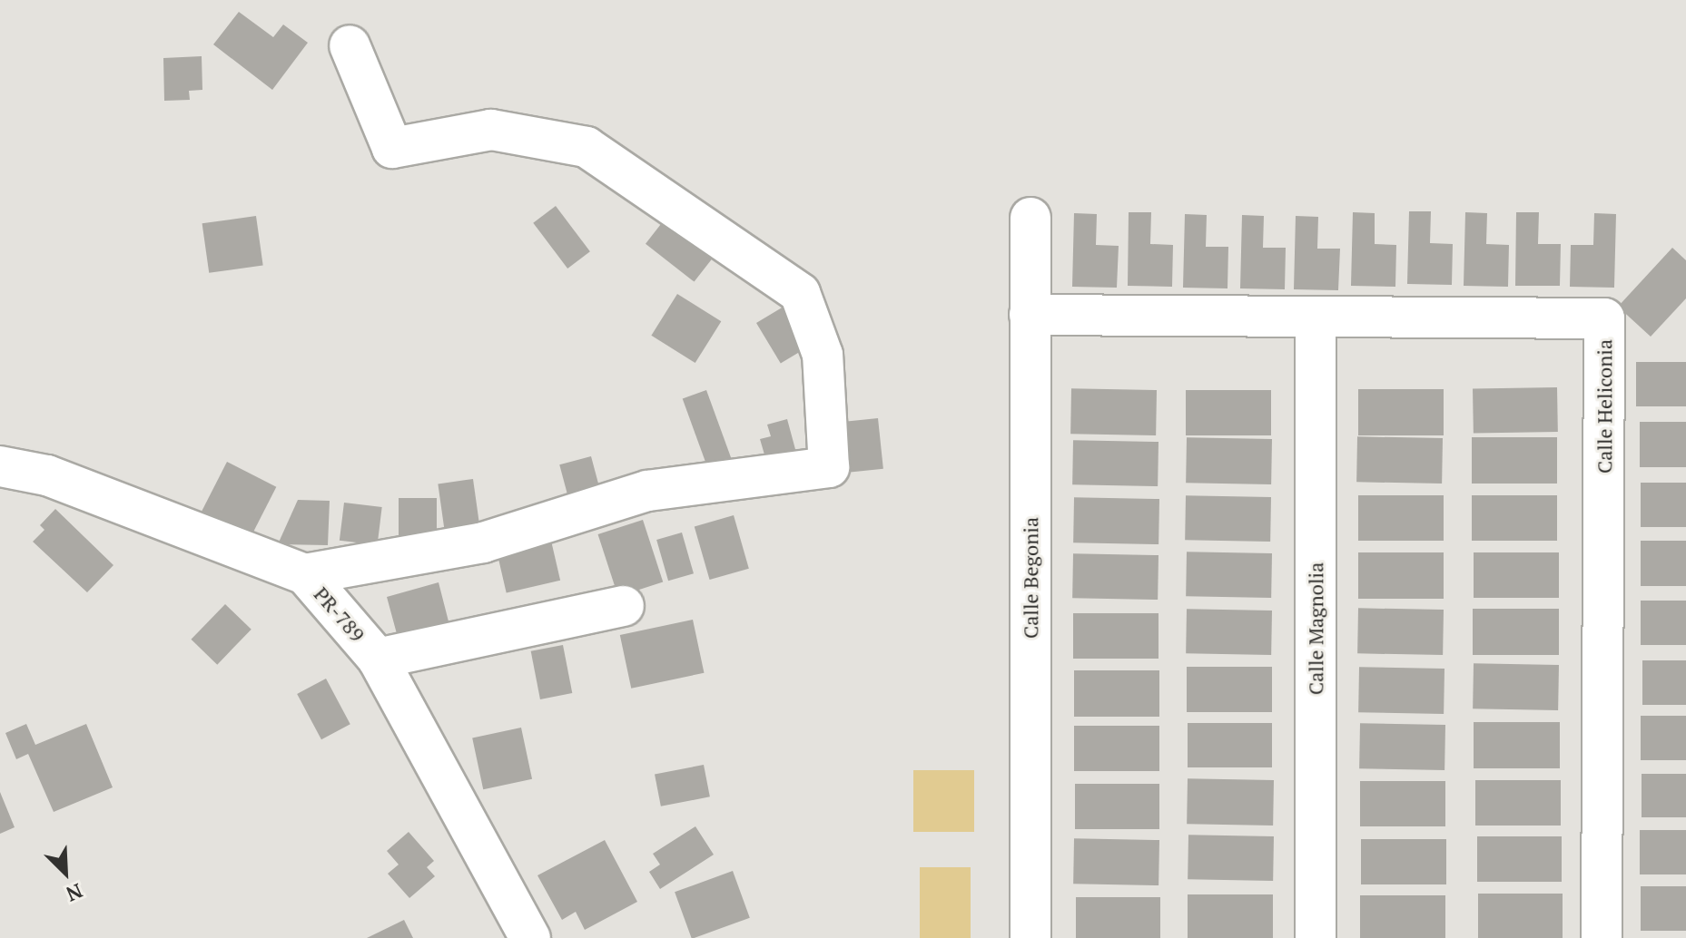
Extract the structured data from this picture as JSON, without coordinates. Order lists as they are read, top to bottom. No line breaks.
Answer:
{"streets":{"street":["Calle Heliconia","Calle Begonia","PR-789","Calle Magnolia"]},"crossings":[["Calle Heliconia","Calle Begonia"],["Calle Heliconia","Calle Magnolia"]],"north":"bottom right"}
